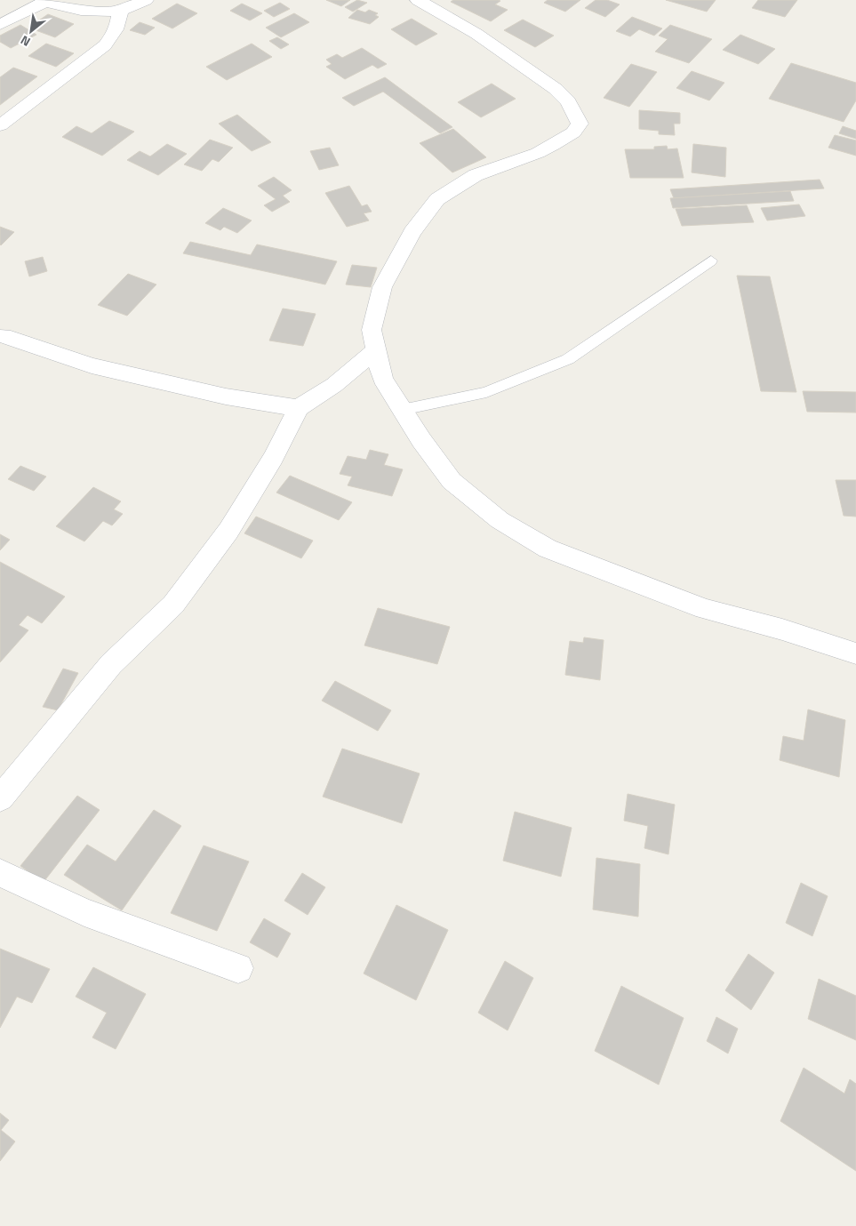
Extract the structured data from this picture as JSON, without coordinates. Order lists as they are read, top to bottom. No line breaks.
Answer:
{"north":"bottom left"}
